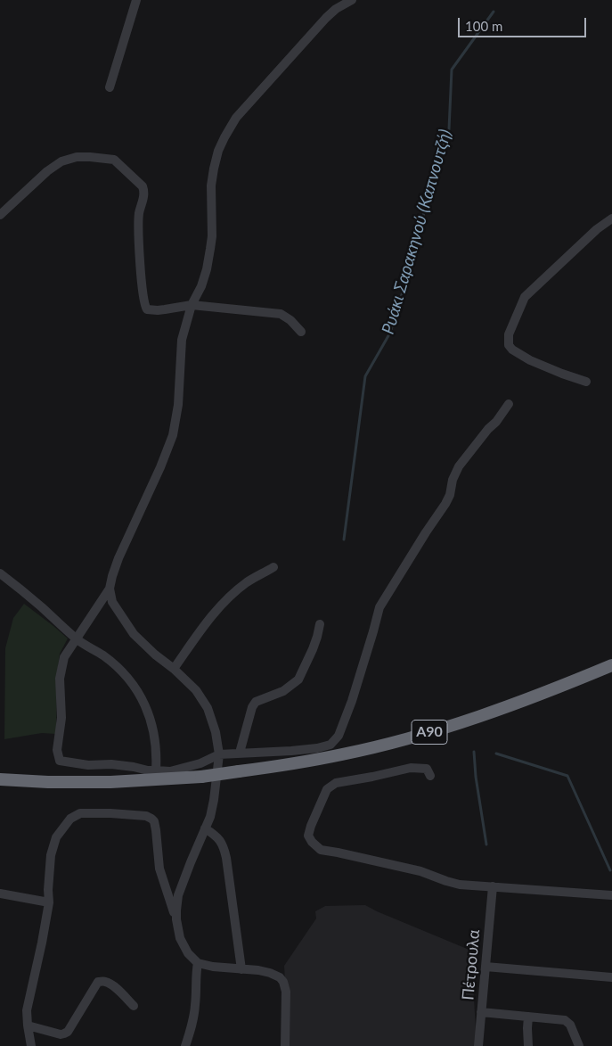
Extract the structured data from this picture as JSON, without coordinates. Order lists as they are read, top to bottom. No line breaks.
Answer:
{"streets":{"highway":["Α90"],"street":["Πέτρουλα"]},"water":["Ρυάκι Σαρακηνού (Καπνουτζή)"],"scale_bar":"100 m"}
